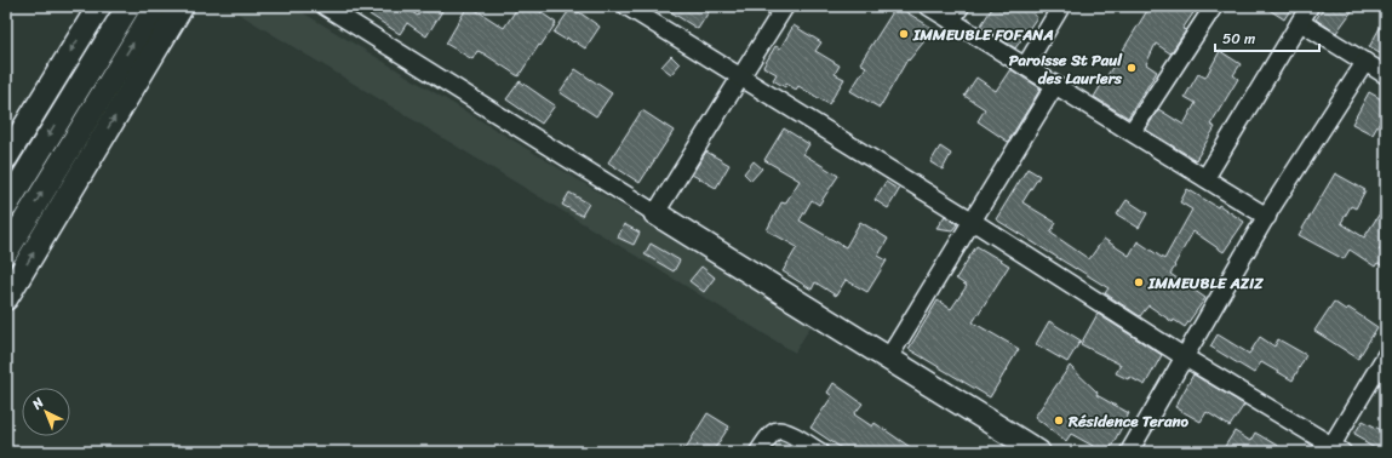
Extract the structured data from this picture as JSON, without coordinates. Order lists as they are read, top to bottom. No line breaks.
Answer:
{"places":["IMMEUBLE FOFANA","Paroisse St Paul des Lauriers","IMMEUBLE AZIZ","Résidence Terano"],"scale_bar":"50 m","north":"top left"}
